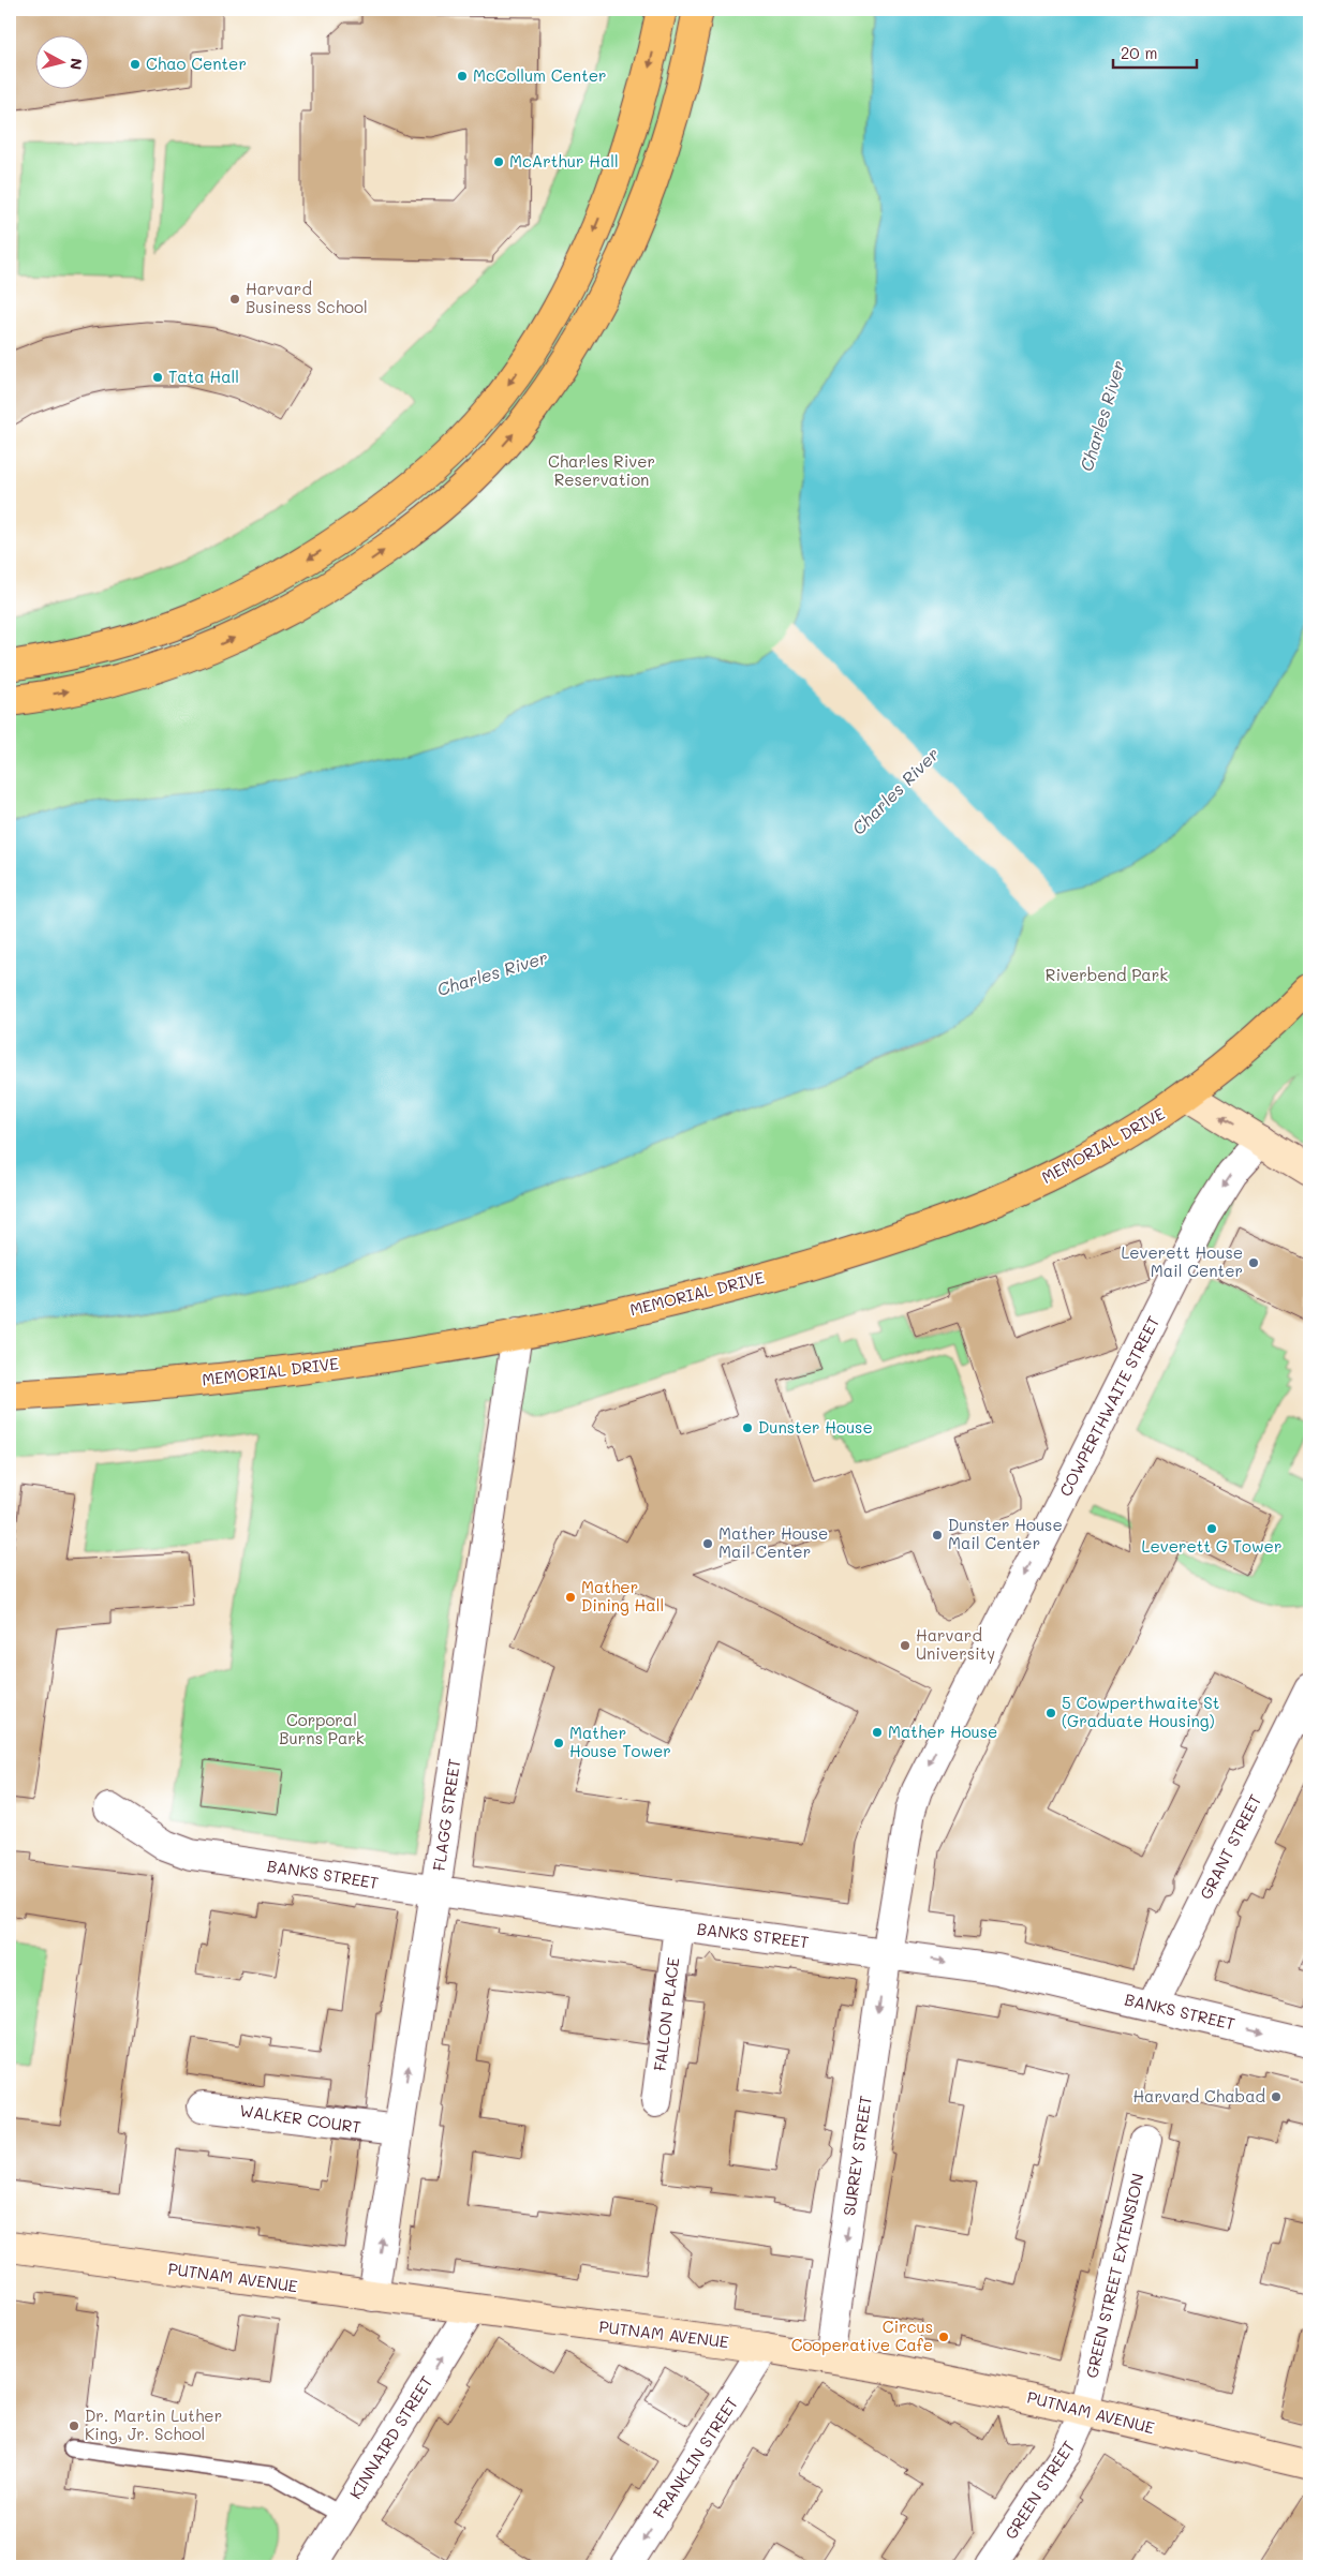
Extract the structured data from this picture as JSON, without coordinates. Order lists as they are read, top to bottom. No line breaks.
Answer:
{"streets":{"highway":["MEMORIAL DRIVE"],"main road":["PUTNAM AVENUE"],"street":["COWPERTHWAITE STREET","FLAGG STREET","GRANT STREET","BANKS STREET","FALLON PLACE","WALKER COURT","SURREY STREET","GREEN STREET EXTENSION","KINNAIRD STREET","FRANKLIN STREET","GREEN STREET"]},"crossings":[["MEMORIAL DRIVE","FLAGG STREET"],["COWPERTHWAITE STREET","BANKS STREET"],["COWPERTHWAITE STREET","SURREY STREET"],["FLAGG STREET","BANKS STREET"],["FLAGG STREET","WALKER COURT"],["FLAGG STREET","PUTNAM AVENUE"],["GRANT STREET","BANKS STREET"],["BANKS STREET","FALLON PLACE"],["BANKS STREET","SURREY STREET"],["SURREY STREET","PUTNAM AVENUE"],["GREEN STREET EXTENSION","PUTNAM AVENUE"],["GREEN STREET EXTENSION","GREEN STREET"],["PUTNAM AVENUE","KINNAIRD STREET"],["PUTNAM AVENUE","FRANKLIN STREET"],["PUTNAM AVENUE","GREEN STREET"]],"one_way":["COWPERTHWAITE STREET","FLAGG STREET","BANKS STREET","SURREY STREET","KINNAIRD STREET","FRANKLIN STREET"],"water":["Charles River"],"parks":["Charles River Reservation","Riverbend Park","Corporal Burns Park"],"places":["Chao Center","McCollum Center","McArthur Hall","Harvard Business School","Tata Hall","Leverett House Mail Center","Dunster House","Leverett G Tower","Dunster House Mail Center","Mather House Mail Center","Mather Dining Hall","Harvard University","5 Cowperthwaite St (Graduate Housing)","Mather House","Mather House Tower","Harvard Chabad","Circus Cooperative Cafe","Dr. Martin Luther King, Jr. School"],"scale_bar":"20 m","north":"right"}
